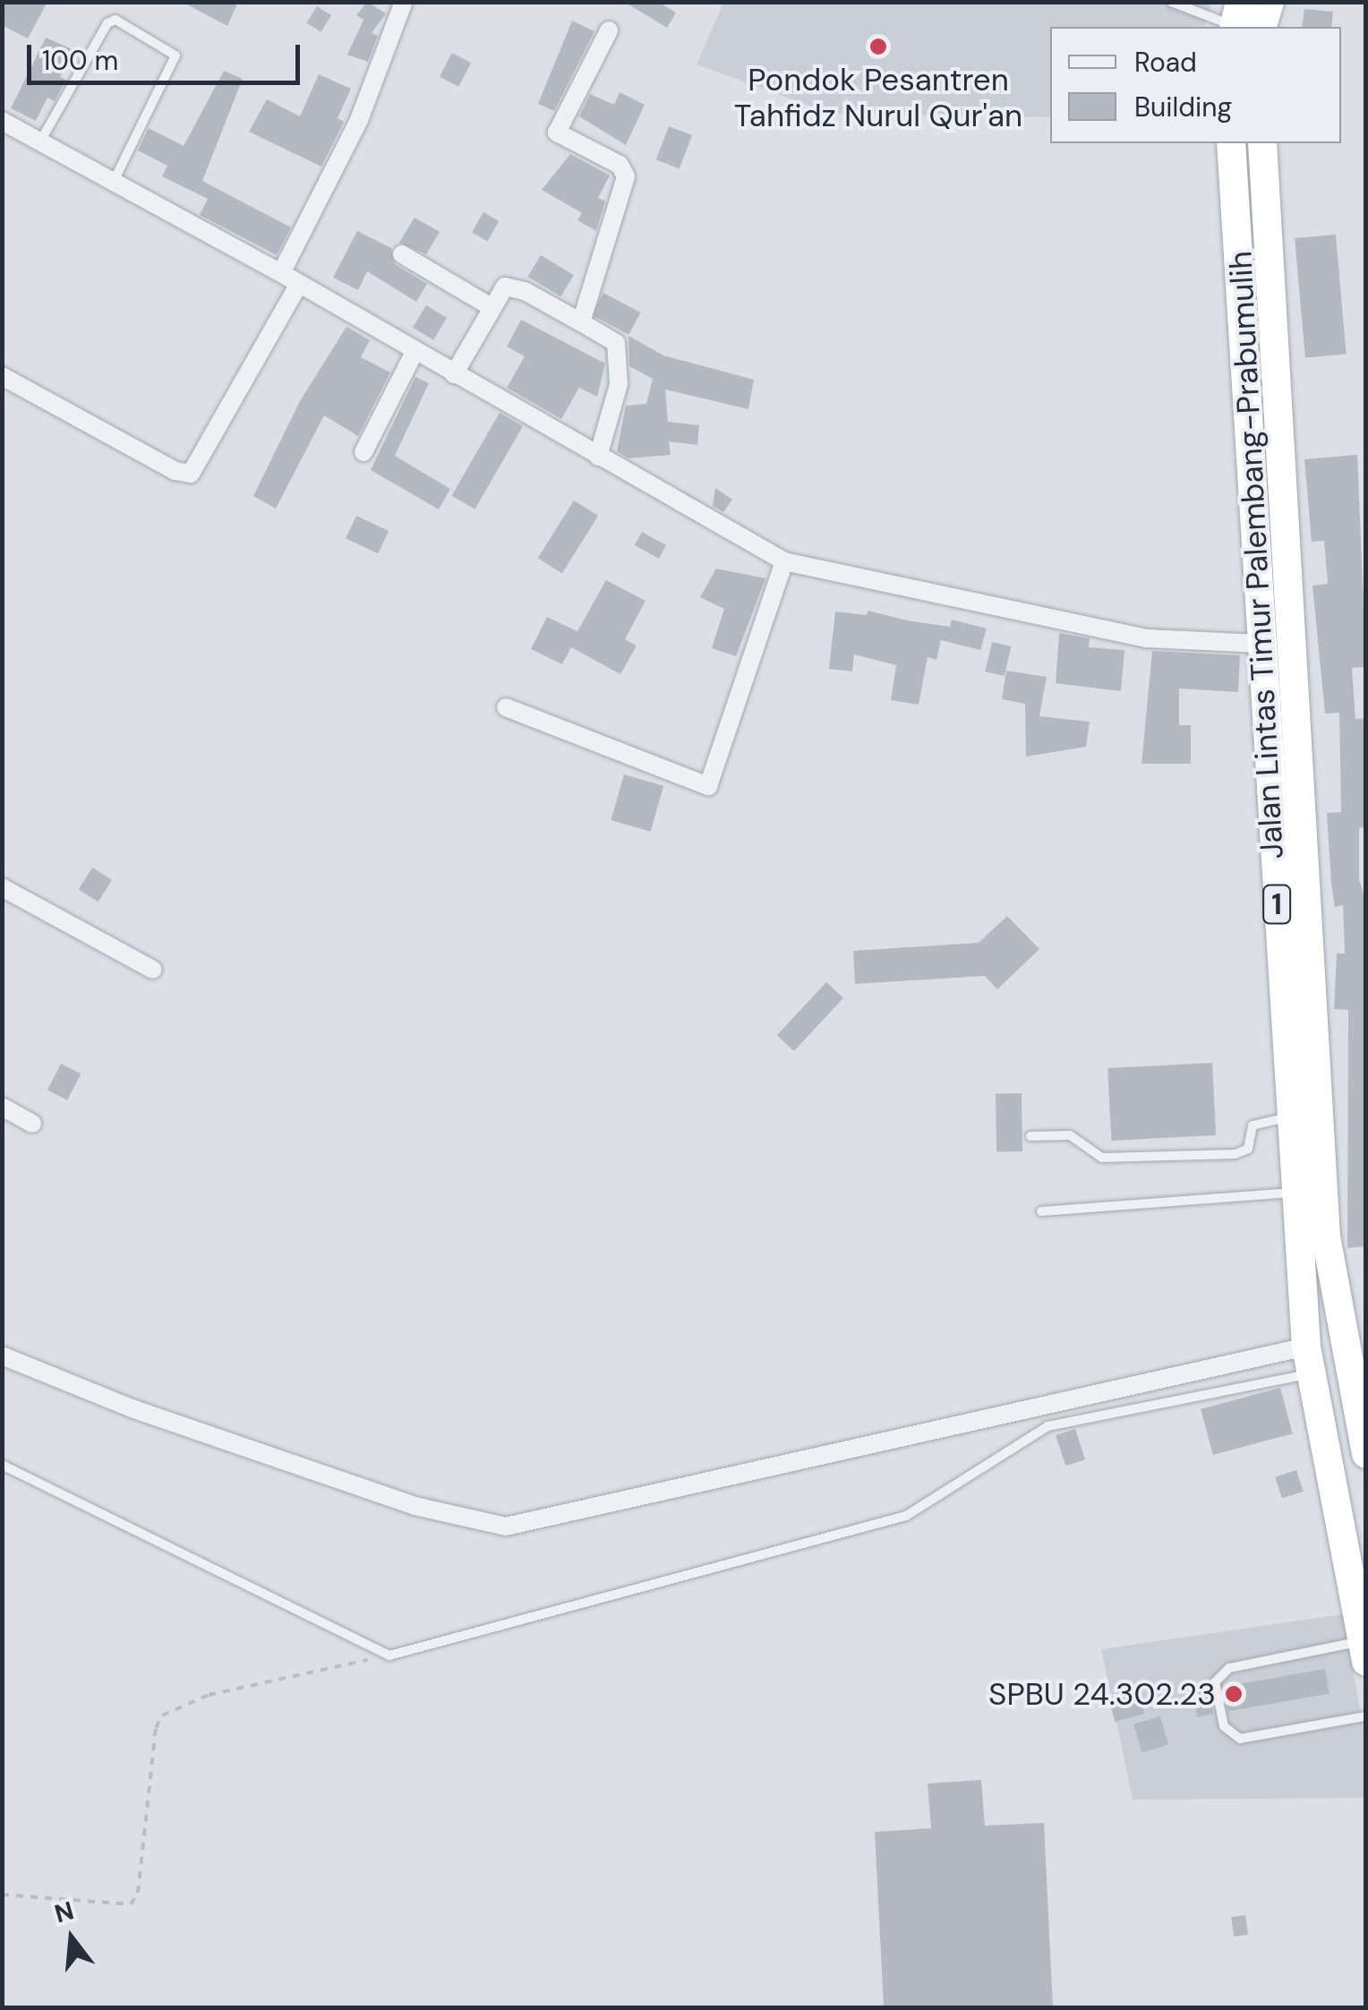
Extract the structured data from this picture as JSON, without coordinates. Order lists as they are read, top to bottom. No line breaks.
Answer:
{"streets":{"highway":["Jalan Lintas Timur Palembang-Prabumulih","1"]},"places":["Pondok Pesantren Tahfidz Nurul Qur'an","SPBU 24.302.23"],"legend":["Road","Building"],"scale_bar":"100 m","north":"top"}
